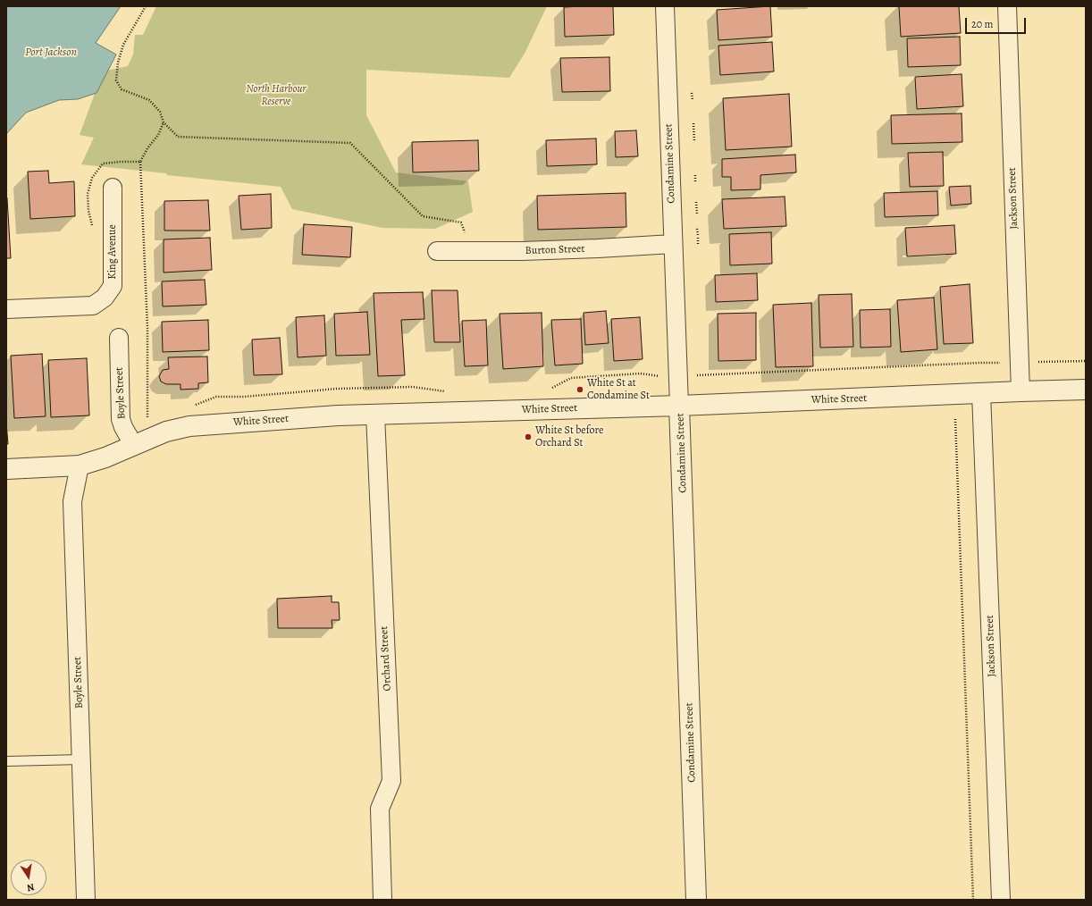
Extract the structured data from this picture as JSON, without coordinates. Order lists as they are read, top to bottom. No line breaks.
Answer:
{"streets":{"street":["Condamine Street","Jackson Street","Burton Street","King Avenue","Boyle Street","White Street","Orchard Street"]},"crossings":[["Condamine Street","Burton Street"],["Condamine Street","White Street"],["Jackson Street","White Street"],["Boyle Street","White Street"],["White Street","Orchard Street"]],"water":["Port Jackson"],"parks":["North Harbour Reserve"],"places":["White St at Condamine St","White St before Orchard St"],"scale_bar":"20 m","north":"bottom"}
